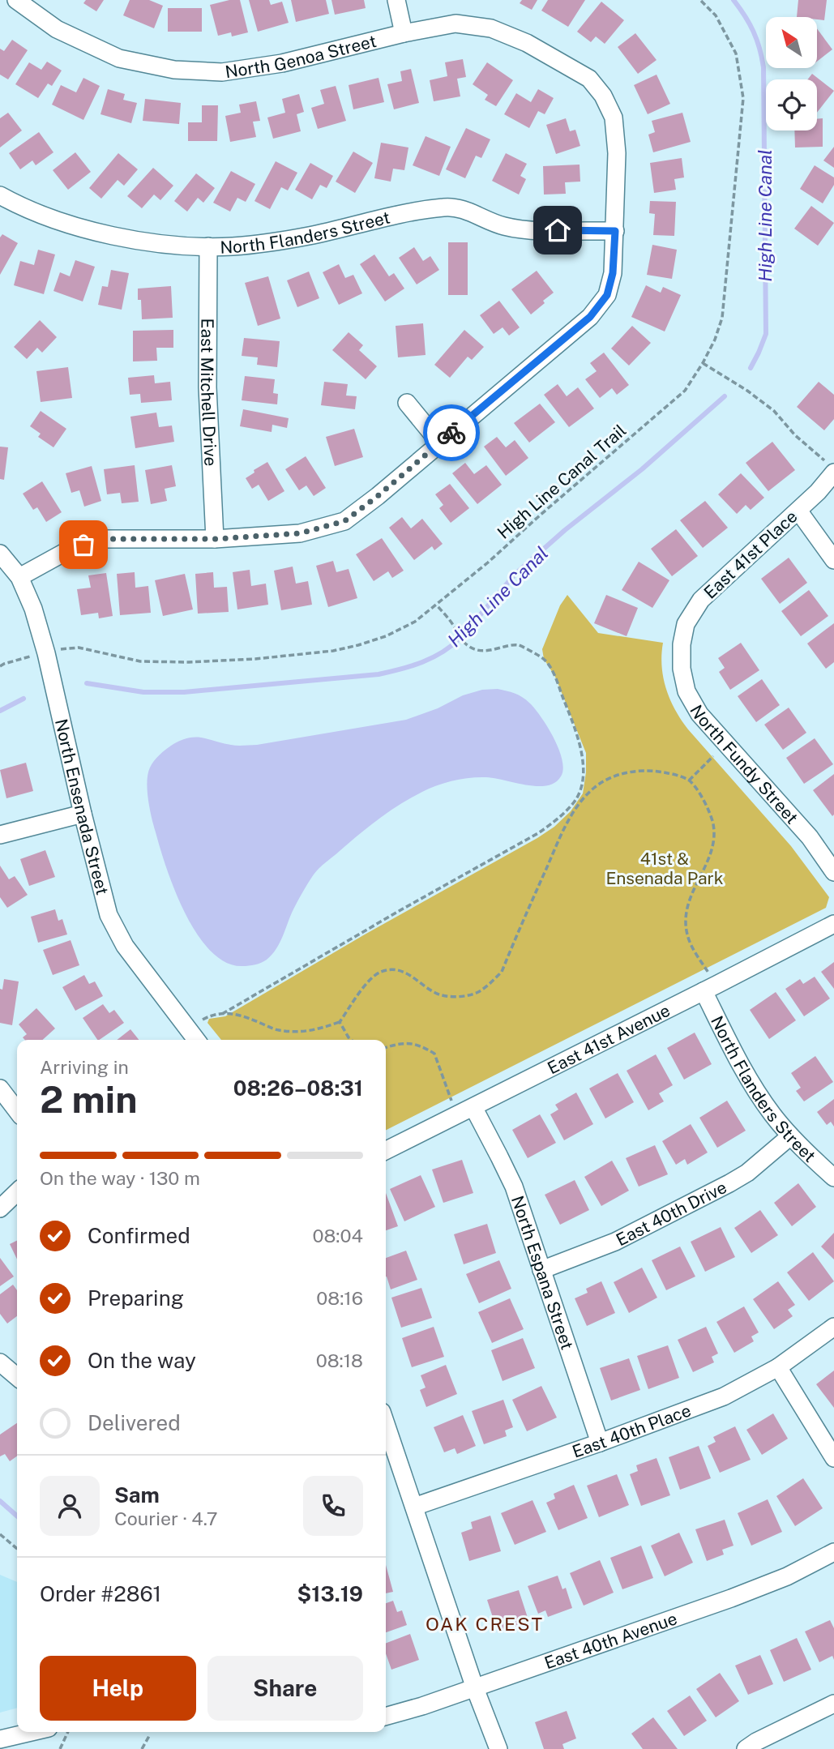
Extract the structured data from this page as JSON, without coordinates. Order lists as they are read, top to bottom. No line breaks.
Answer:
{"streets":{"street":["North Genoa Street","North Flanders Street","East Mitchell Drive","East 41st Place","North Fundy Street","North Ensenada Street","East 41st Avenue","East 40th Drive","North Espana Street","East 40th Place","East 40th Avenue"],"path":["High Line Canal Trail"]},"crossings":[["North Genoa Street","North Flanders Street"],["North Flanders Street","East Mitchell Drive"],["North Flanders Street","East 41st Avenue"],["North Flanders Street","East 40th Drive"],["High Line Canal Trail","North Ensenada Street"],["East 41st Place","North Fundy Street"],["East 41st Avenue","North Espana Street"],["East 40th Drive","North Espana Street"],["North Espana Street","East 40th Place"]],"districts":["OAK CREST"],"water":["High Line Canal"],"parks":["41st & Ensenada Park"],"north":"top left","page":{"heading":["2 min","Arriving in","08:26–08:31"],"panel":["Sam","Courier · 4.7","Order #2861","$13.19"],"bar":"On the way · 130 m","list":[["Confirmed","08:04"],["Preparing","08:16"],["On the way","08:18"],"Delivered"],"buttons":["Help","Share"]}}
